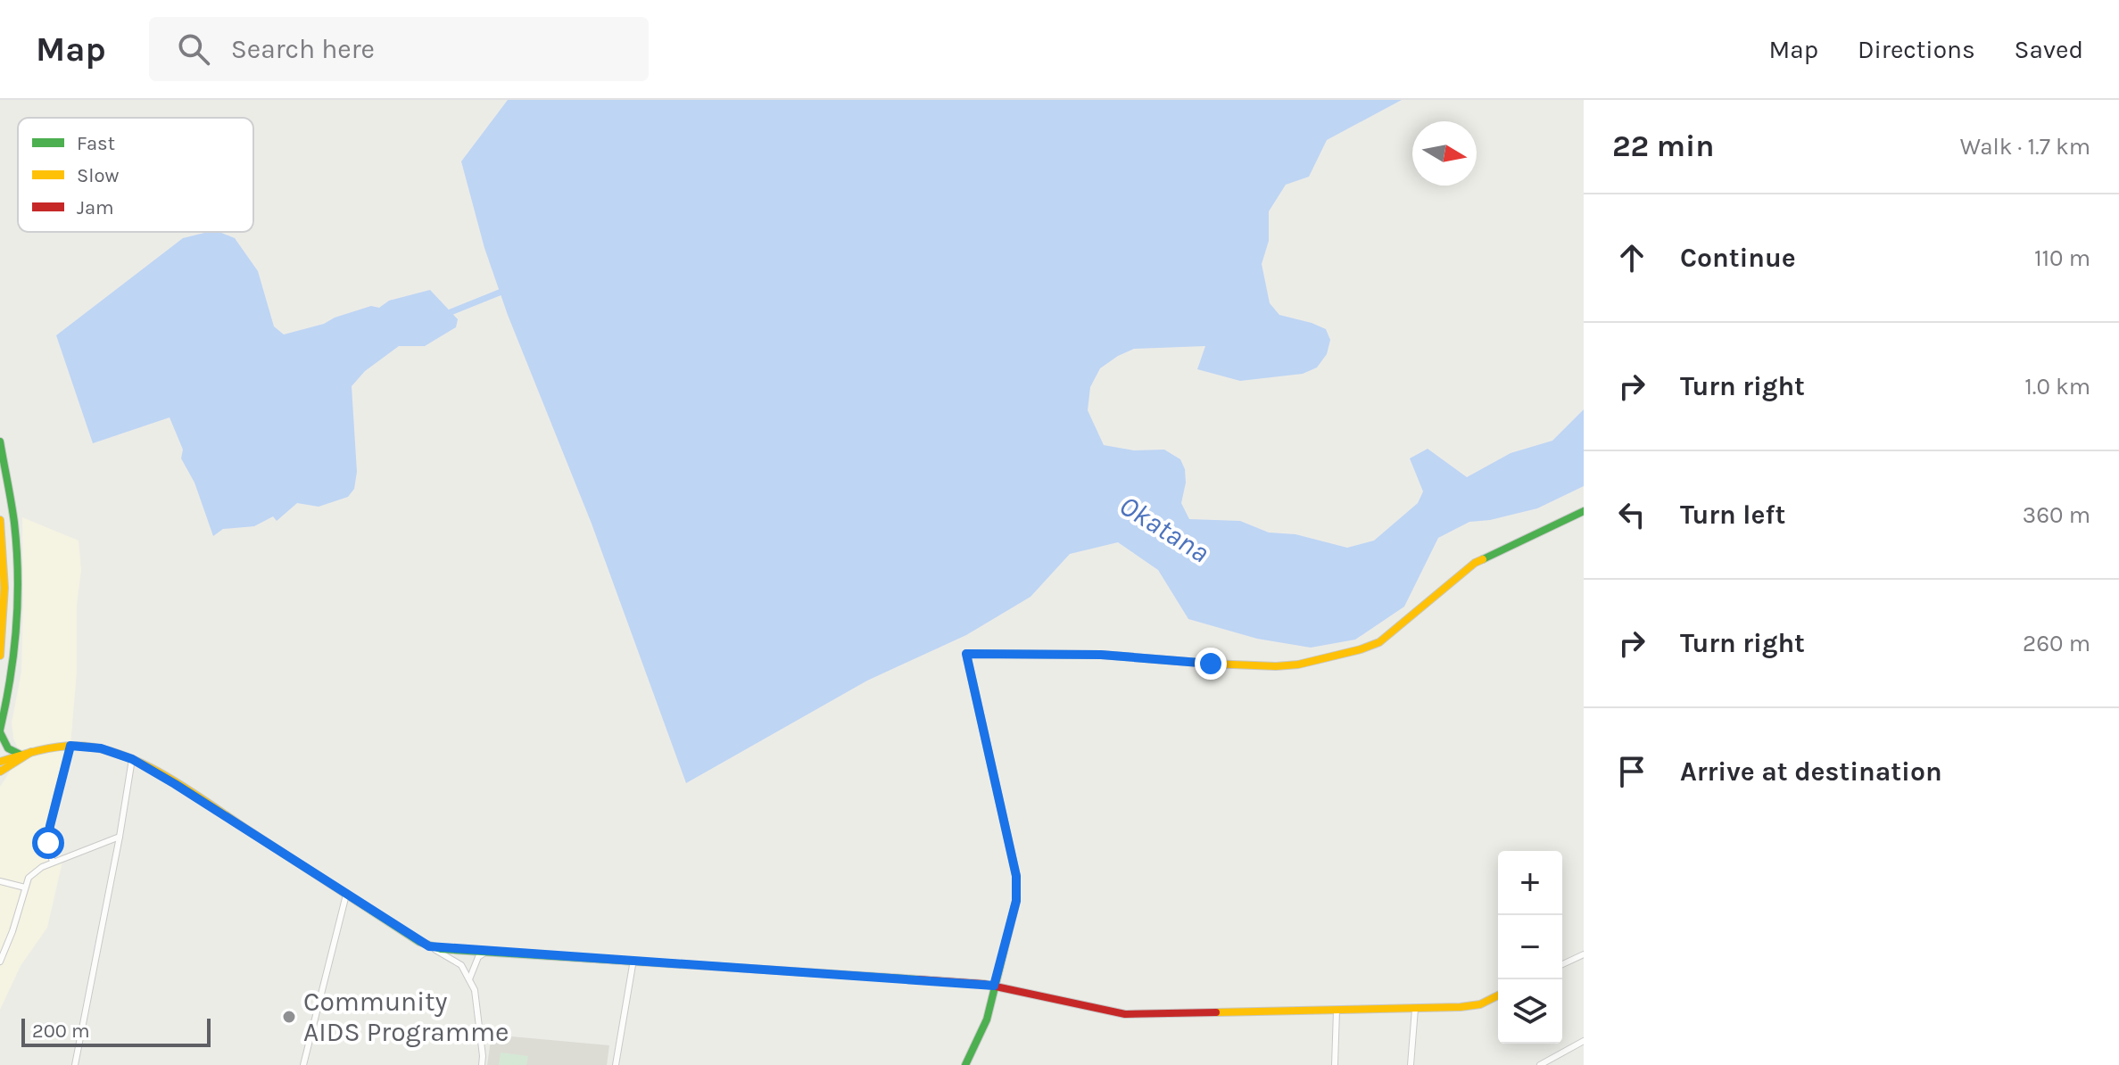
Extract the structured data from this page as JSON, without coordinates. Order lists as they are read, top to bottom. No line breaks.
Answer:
{"water":["Okatana"],"places":["Community AIDS Programme"],"legend":["Fast","Slow","Jam"],"scale_bar":"200 m","north":"right","page":{"header":"Map","search":"Search here","nav":["Map","Directions","Saved"],"heading":["22 min","Walk · 1.7 km"],"list":[["Continue","110 m"],["Turn right","1.0 km"],["Turn left","360 m"],["Turn right","260 m"],"Arrive at destination"],"map_buttons":["+","−"],"scale":"200 m"}}
